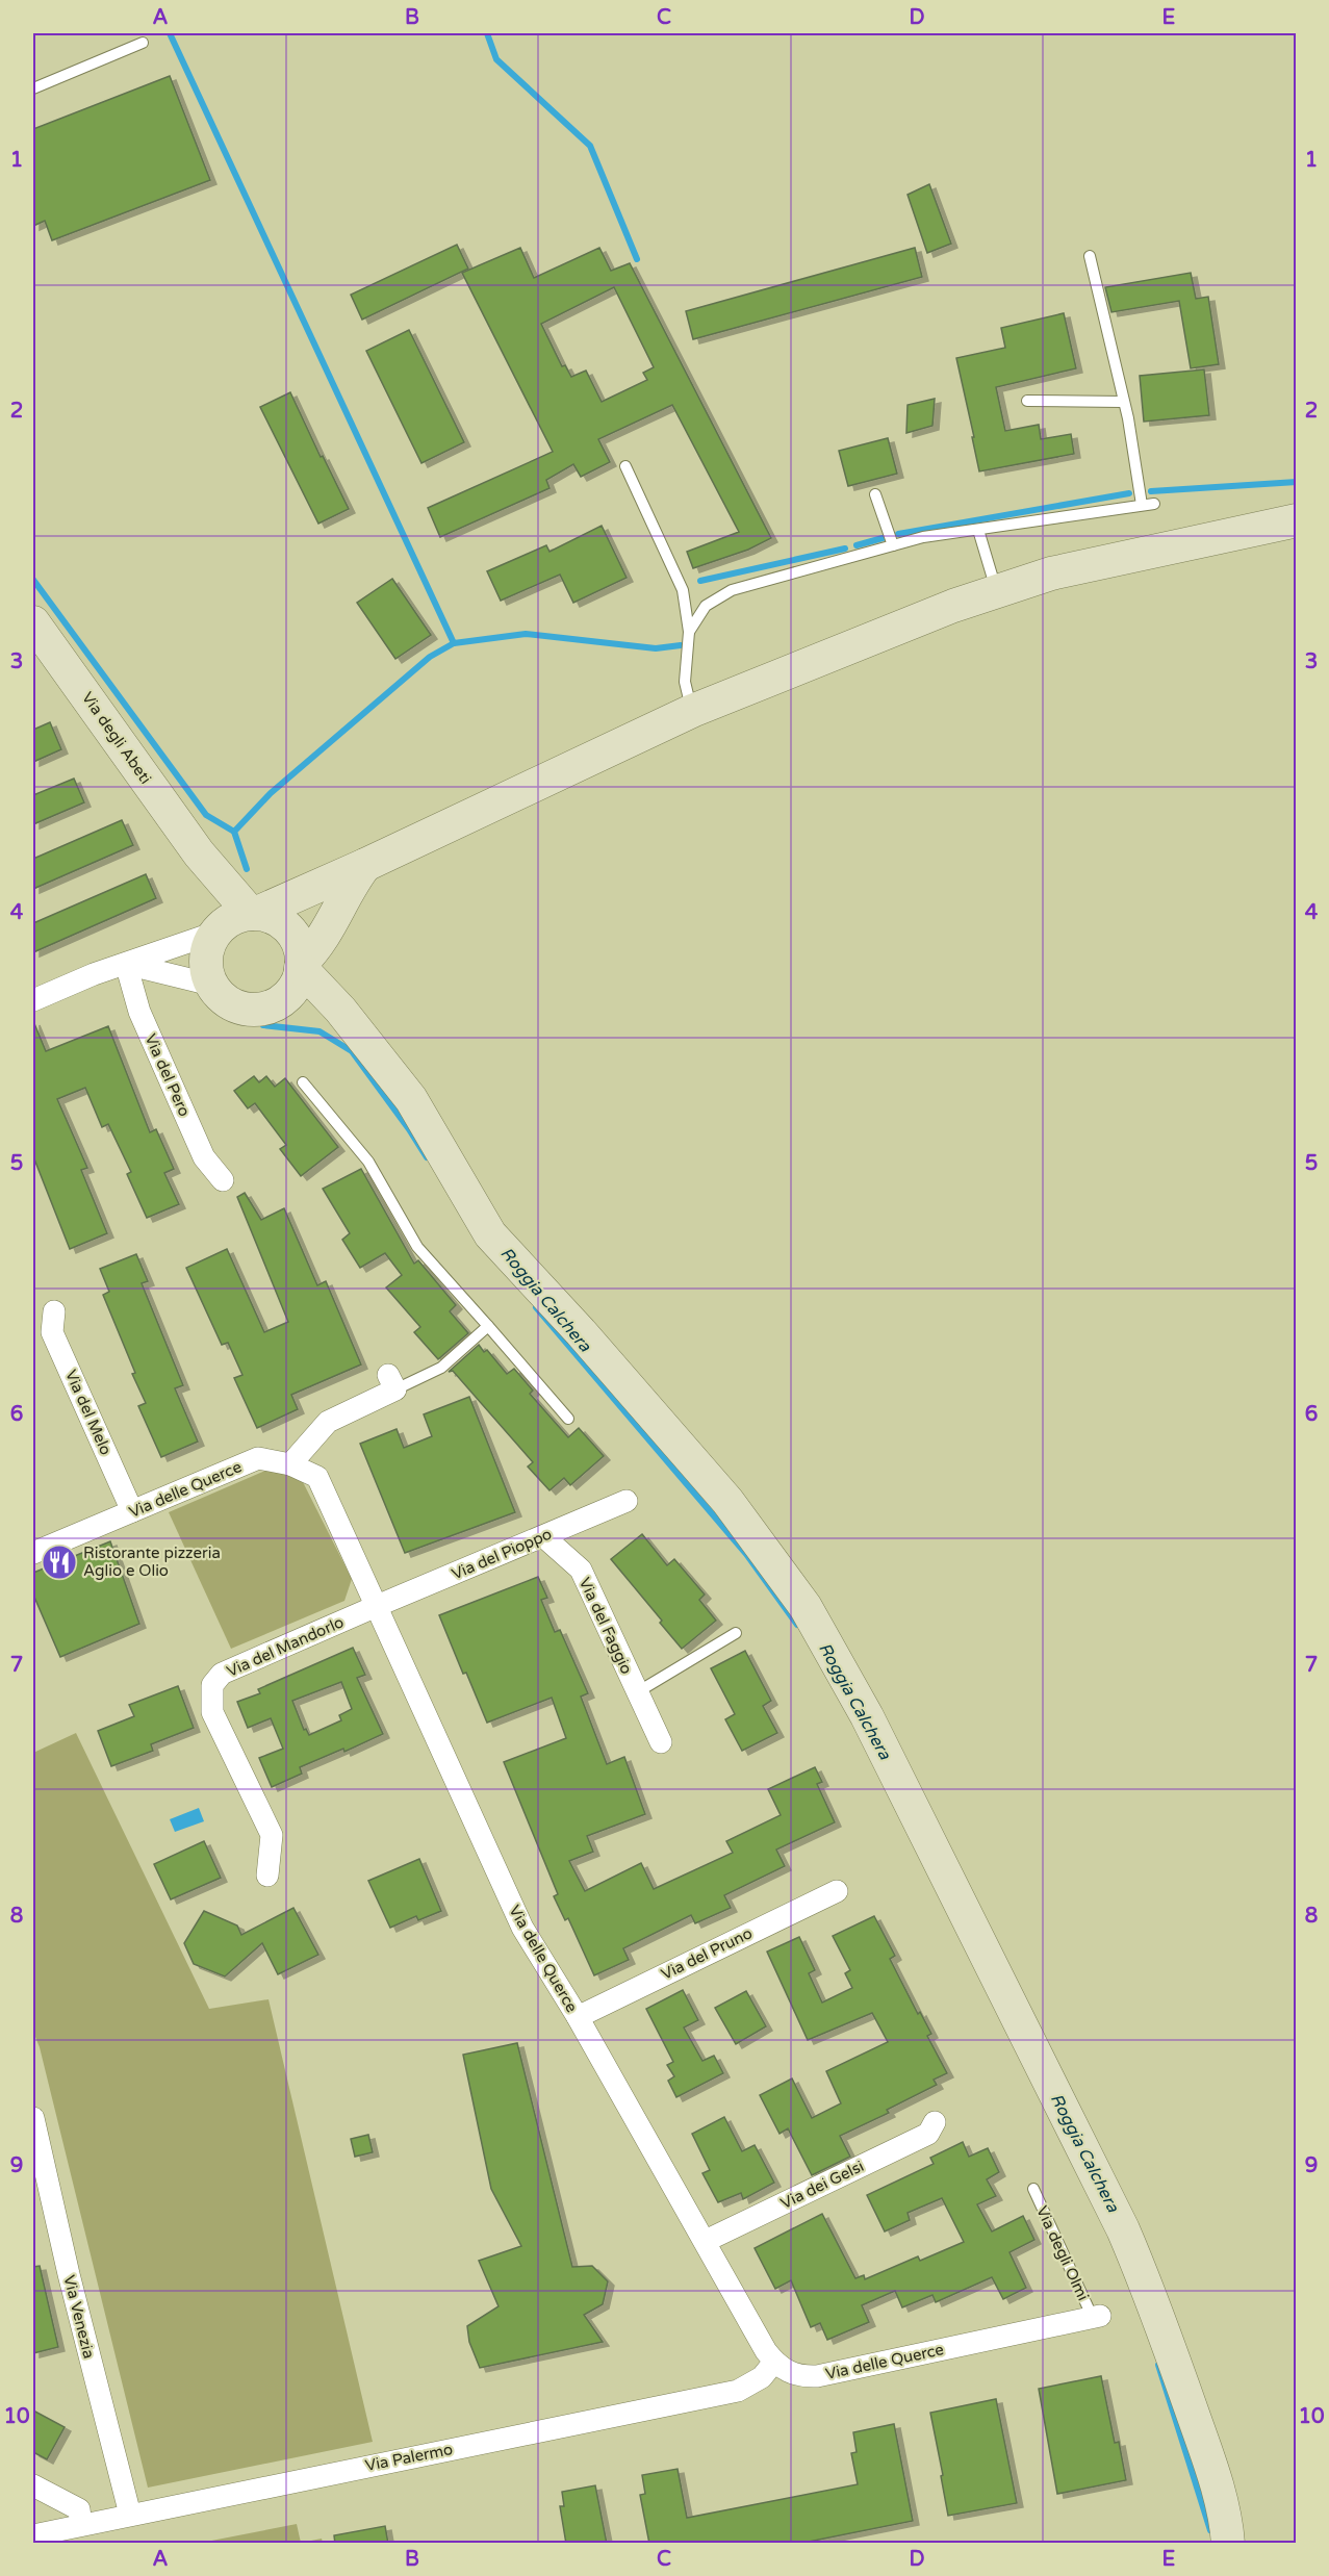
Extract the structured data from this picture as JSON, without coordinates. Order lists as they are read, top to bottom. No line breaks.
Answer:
{"streets":{"street":["Via degli Abeti","Via del Pero","Via del Melo","Via delle Querce","Via del Pioppo","Via del Faggio","Via del Mandorlo","Via del Pruno","Via dei Gelsi","Via Venezia","Via Palermo"],"lane":["Via degli Olmi"]},"crossings":[["Via del Melo","Via delle Querce"],["Via delle Querce","Via del Pioppo"],["Via delle Querce","Via del Mandorlo"],["Via delle Querce","Via del Pruno"],["Via delle Querce","Via dei Gelsi"],["Via delle Querce","Via degli Olmi"],["Via delle Querce","Via Palermo"],["Via del Pioppo","Via del Faggio"],["Via del Pioppo","Via del Mandorlo"],["Via Venezia","Via Palermo"]],"water":["Roggia Calchera"],"places":{"restaurant":["Ristorante pizzeria Aglio e Olio"]},"grid":{"columns":["A","B","C","D","E"],"rows":["1","2","3","4","5","6","7","8","9","10"]}}
